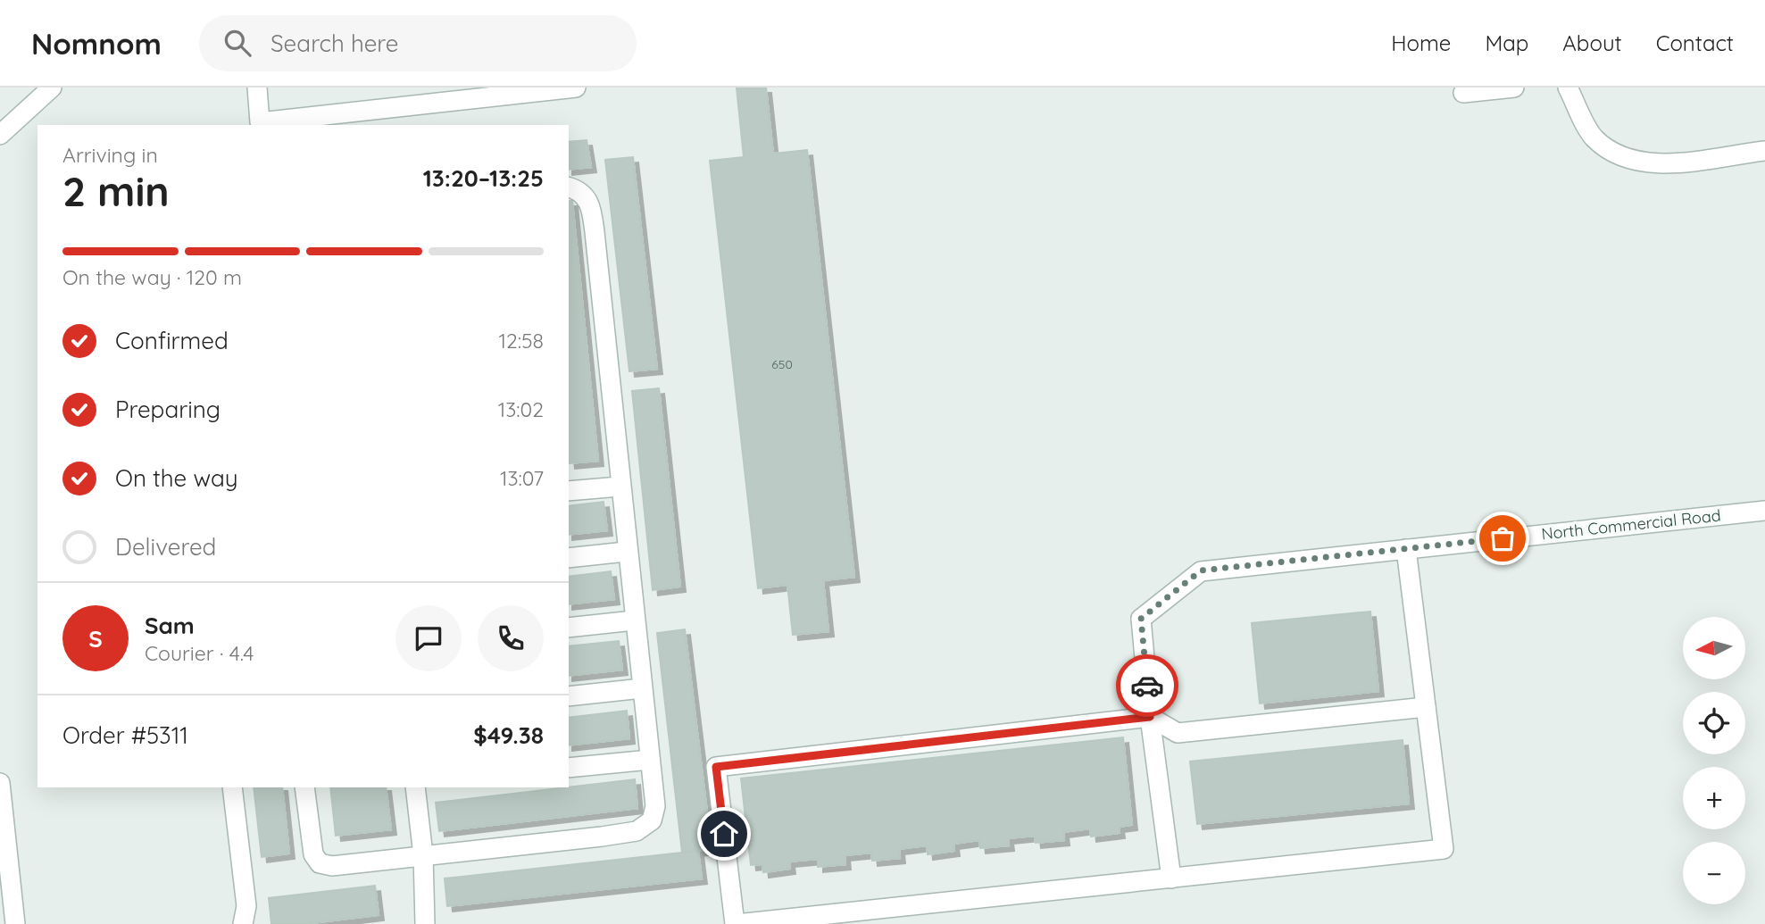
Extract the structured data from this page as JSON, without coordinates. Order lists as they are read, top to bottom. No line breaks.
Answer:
{"streets":{"street":["North Commercial Road"]},"house_numbers":["650"],"north":"left","page":{"header":"Nomnom","search":"Search here","nav":["Home","Map","About","Contact"],"heading":["2 min","Arriving in","13:20–13:25"],"panel":["Sam","Courier · 4.4","Order #5311","$49.38"],"bar":"On the way · 120 m","list":[["Confirmed","12:58"],["Preparing","13:02"],["On the way","13:07"],"Delivered"],"round":"S","map_buttons":["+","−"]}}
